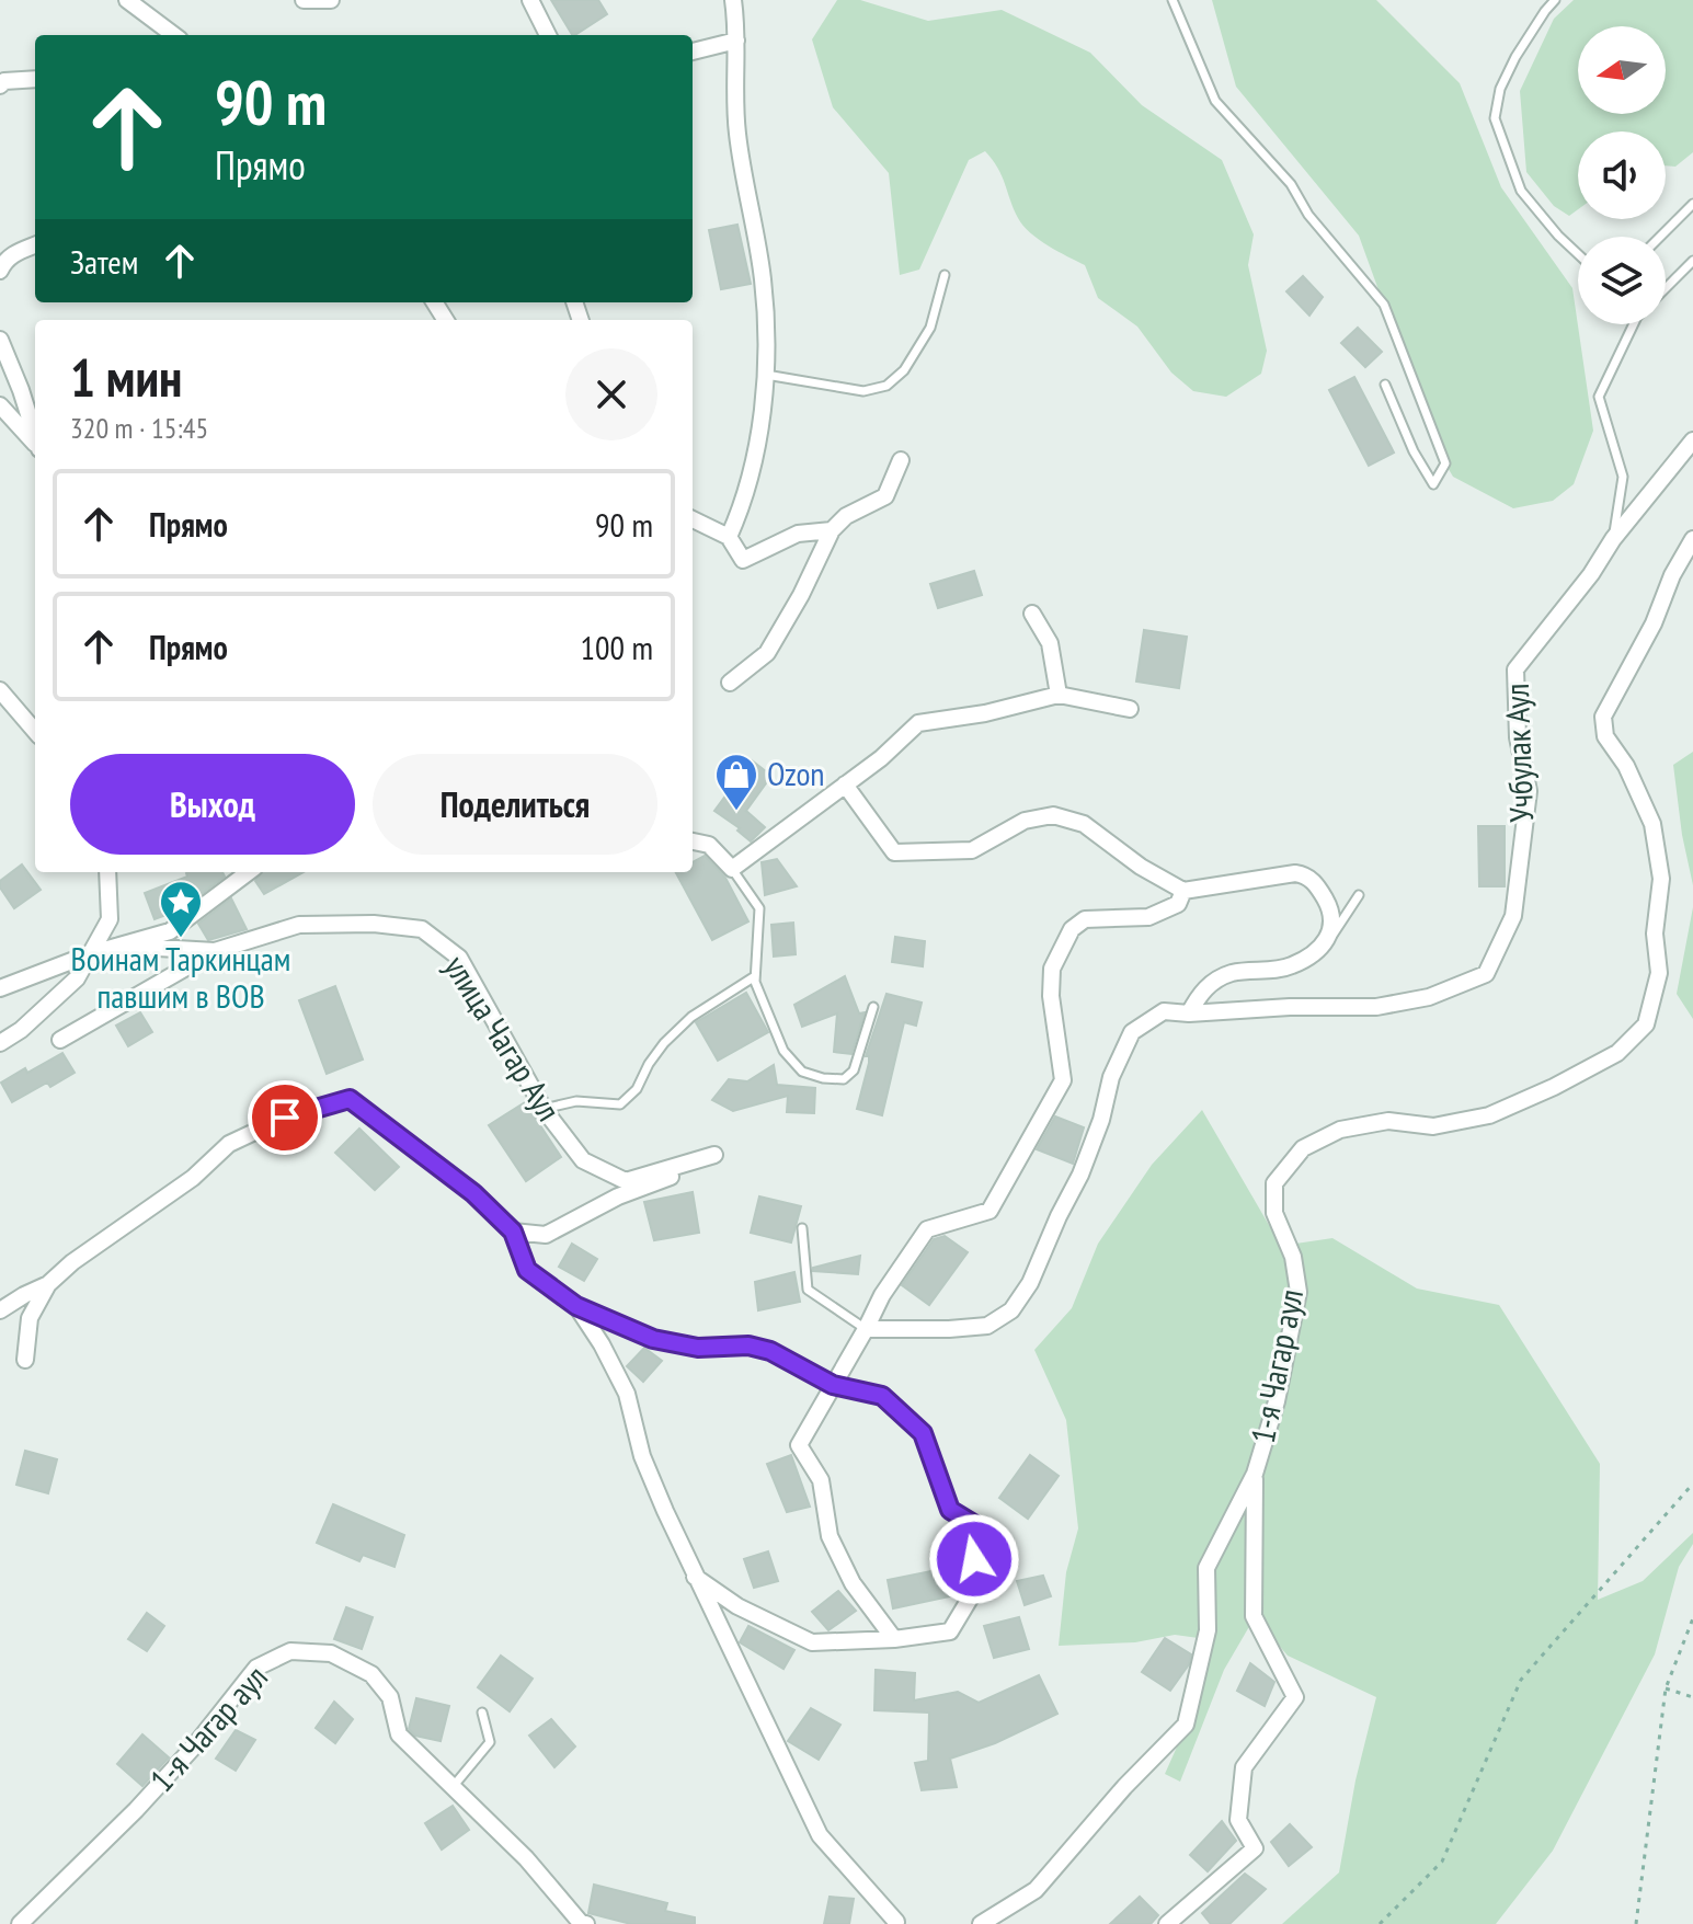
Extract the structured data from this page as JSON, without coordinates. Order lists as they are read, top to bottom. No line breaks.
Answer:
{"streets":{"street":["Учбулак Аул","улица Чагар Аул","1-я Чагар аул"]},"places":{"shop":["Ozon"],"place":["Воинам Таркинцам павшим в ВОВ"]},"north":"left","page":{"turn":["90 m","Прямо"],"then":"Затем","heading":["1 мин","320 m · 15:45"],"list":[{"name":"Прямо","value":"90 m"},{"name":"Прямо","value":"100 m"}],"buttons":["Выход","Поделиться"]}}
